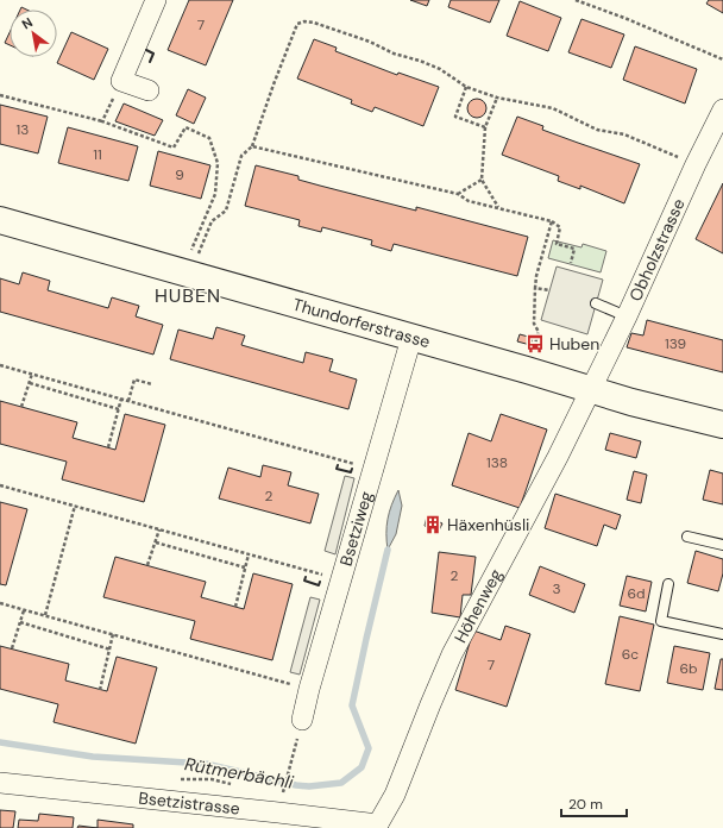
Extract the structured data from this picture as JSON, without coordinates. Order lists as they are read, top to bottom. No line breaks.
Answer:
{"streets":{"street":["Obholzstrasse","Thundorferstrasse","Bsetziweg","Höhenweg","Bsetzistrasse"]},"crossings":[["Obholzstrasse","Thundorferstrasse"],["Obholzstrasse","Höhenweg"],["Thundorferstrasse","Bsetziweg"],["Thundorferstrasse","Höhenweg"],["Höhenweg","Bsetzistrasse"]],"districts":["HUBEN"],"water":["Rütmerbächli"],"places":{"bus stop":["Huben"],"building":["Häxenhüsli"]},"house_numbers":["7","13","11","9","139","138","2","2","3","6d","6c","7","6b"],"scale_bar":"20 m","north":"top left"}
